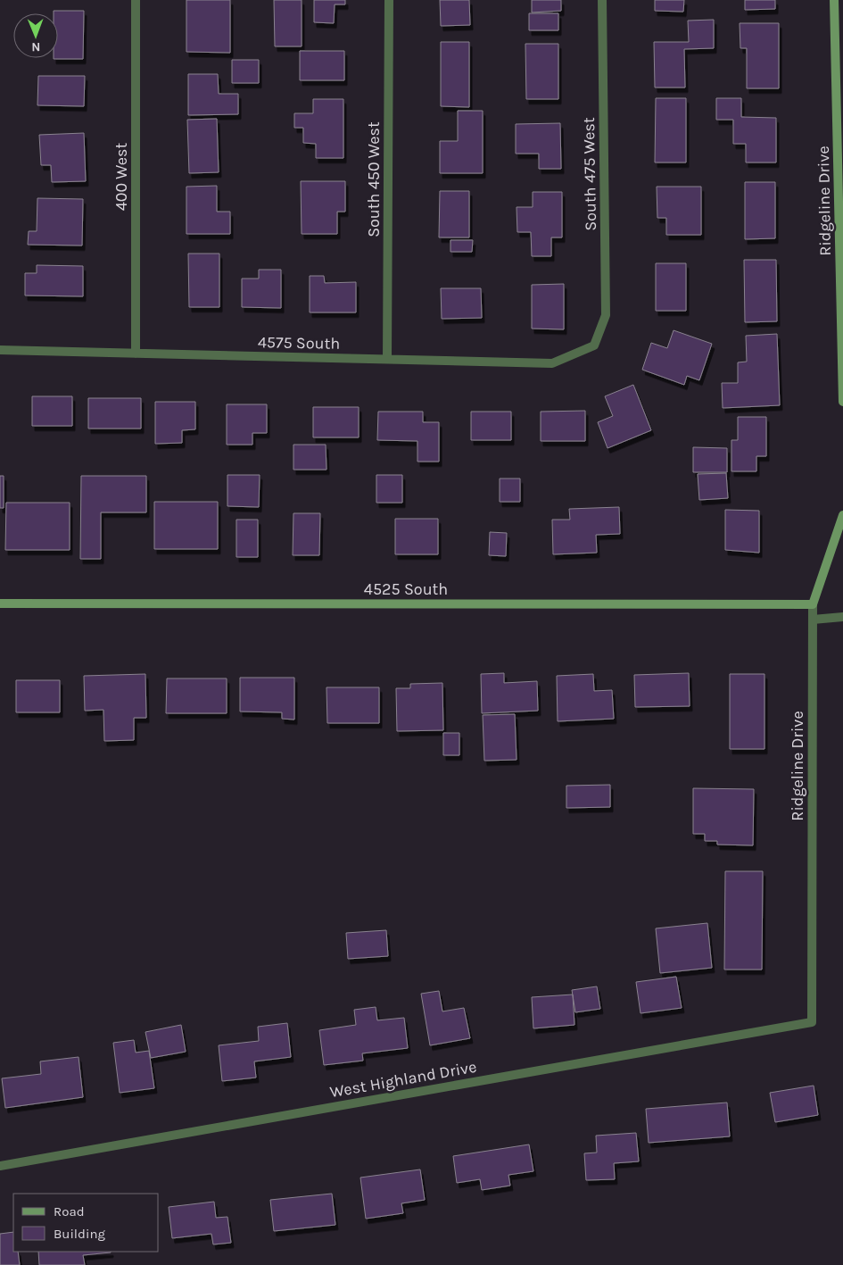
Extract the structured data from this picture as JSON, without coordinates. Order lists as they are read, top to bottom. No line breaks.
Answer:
{"streets":{"street":["South 475 West","400 West","South 450 West","Ridgeline Drive","4575 South","4525 South","West Highland Drive"]},"crossings":[["South 475 West","4575 South"],["400 West","4575 South"],["South 450 West","4575 South"],["Ridgeline Drive","4525 South"],["Ridgeline Drive","West Highland Drive"]],"legend":["Road","Building"],"north":"bottom"}
